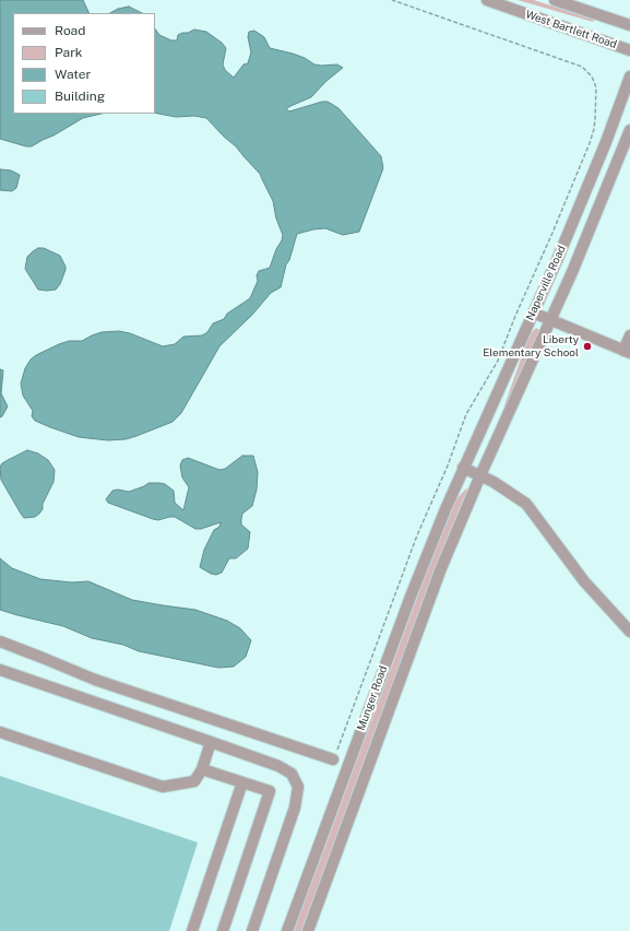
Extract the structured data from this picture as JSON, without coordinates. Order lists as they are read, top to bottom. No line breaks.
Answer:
{"streets":{"street":["West Bartlett Road","Naperville Road","Munger Road"]},"crossings":[["Naperville Road","Munger Road"]],"places":["Liberty Elementary School"],"legend":["Road","Park","Water","Building"]}
